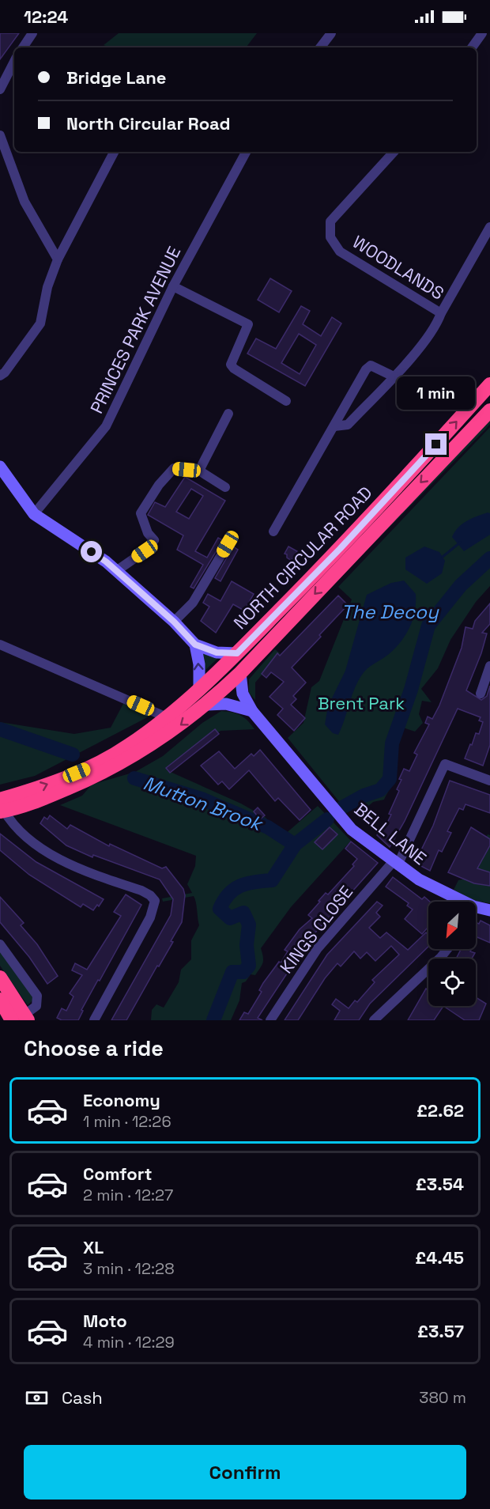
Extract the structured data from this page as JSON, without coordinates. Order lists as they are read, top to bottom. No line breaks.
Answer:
{"streets":{"highway":["NORTH CIRCULAR ROAD"],"street":["WOODLANDS","PRINCES PARK AVENUE","BELL LANE","KINGS CLOSE"]},"crossings":[["NORTH CIRCULAR ROAD","BELL LANE"],["BELL LANE","KINGS CLOSE"]],"water":["The Decoy","Mutton Brook"],"parks":["Brent Park"],"north":"bottom left","page":{"status":"12:24","banner":["Bridge Lane","North Circular Road"],"bubble":"1 min","heading":"Choose a ride","list":[{"name":"Economy","note":"1 min · 12:26","value":"£2.62"},{"name":"Comfort","note":"2 min · 12:27","value":"£3.54"},{"name":"XL","note":"3 min · 12:28","value":"£4.45"},{"name":"Moto","note":"4 min · 12:29","value":"£3.57"}],"pay":["Cash","380 m"],"buttons":"Confirm"}}
